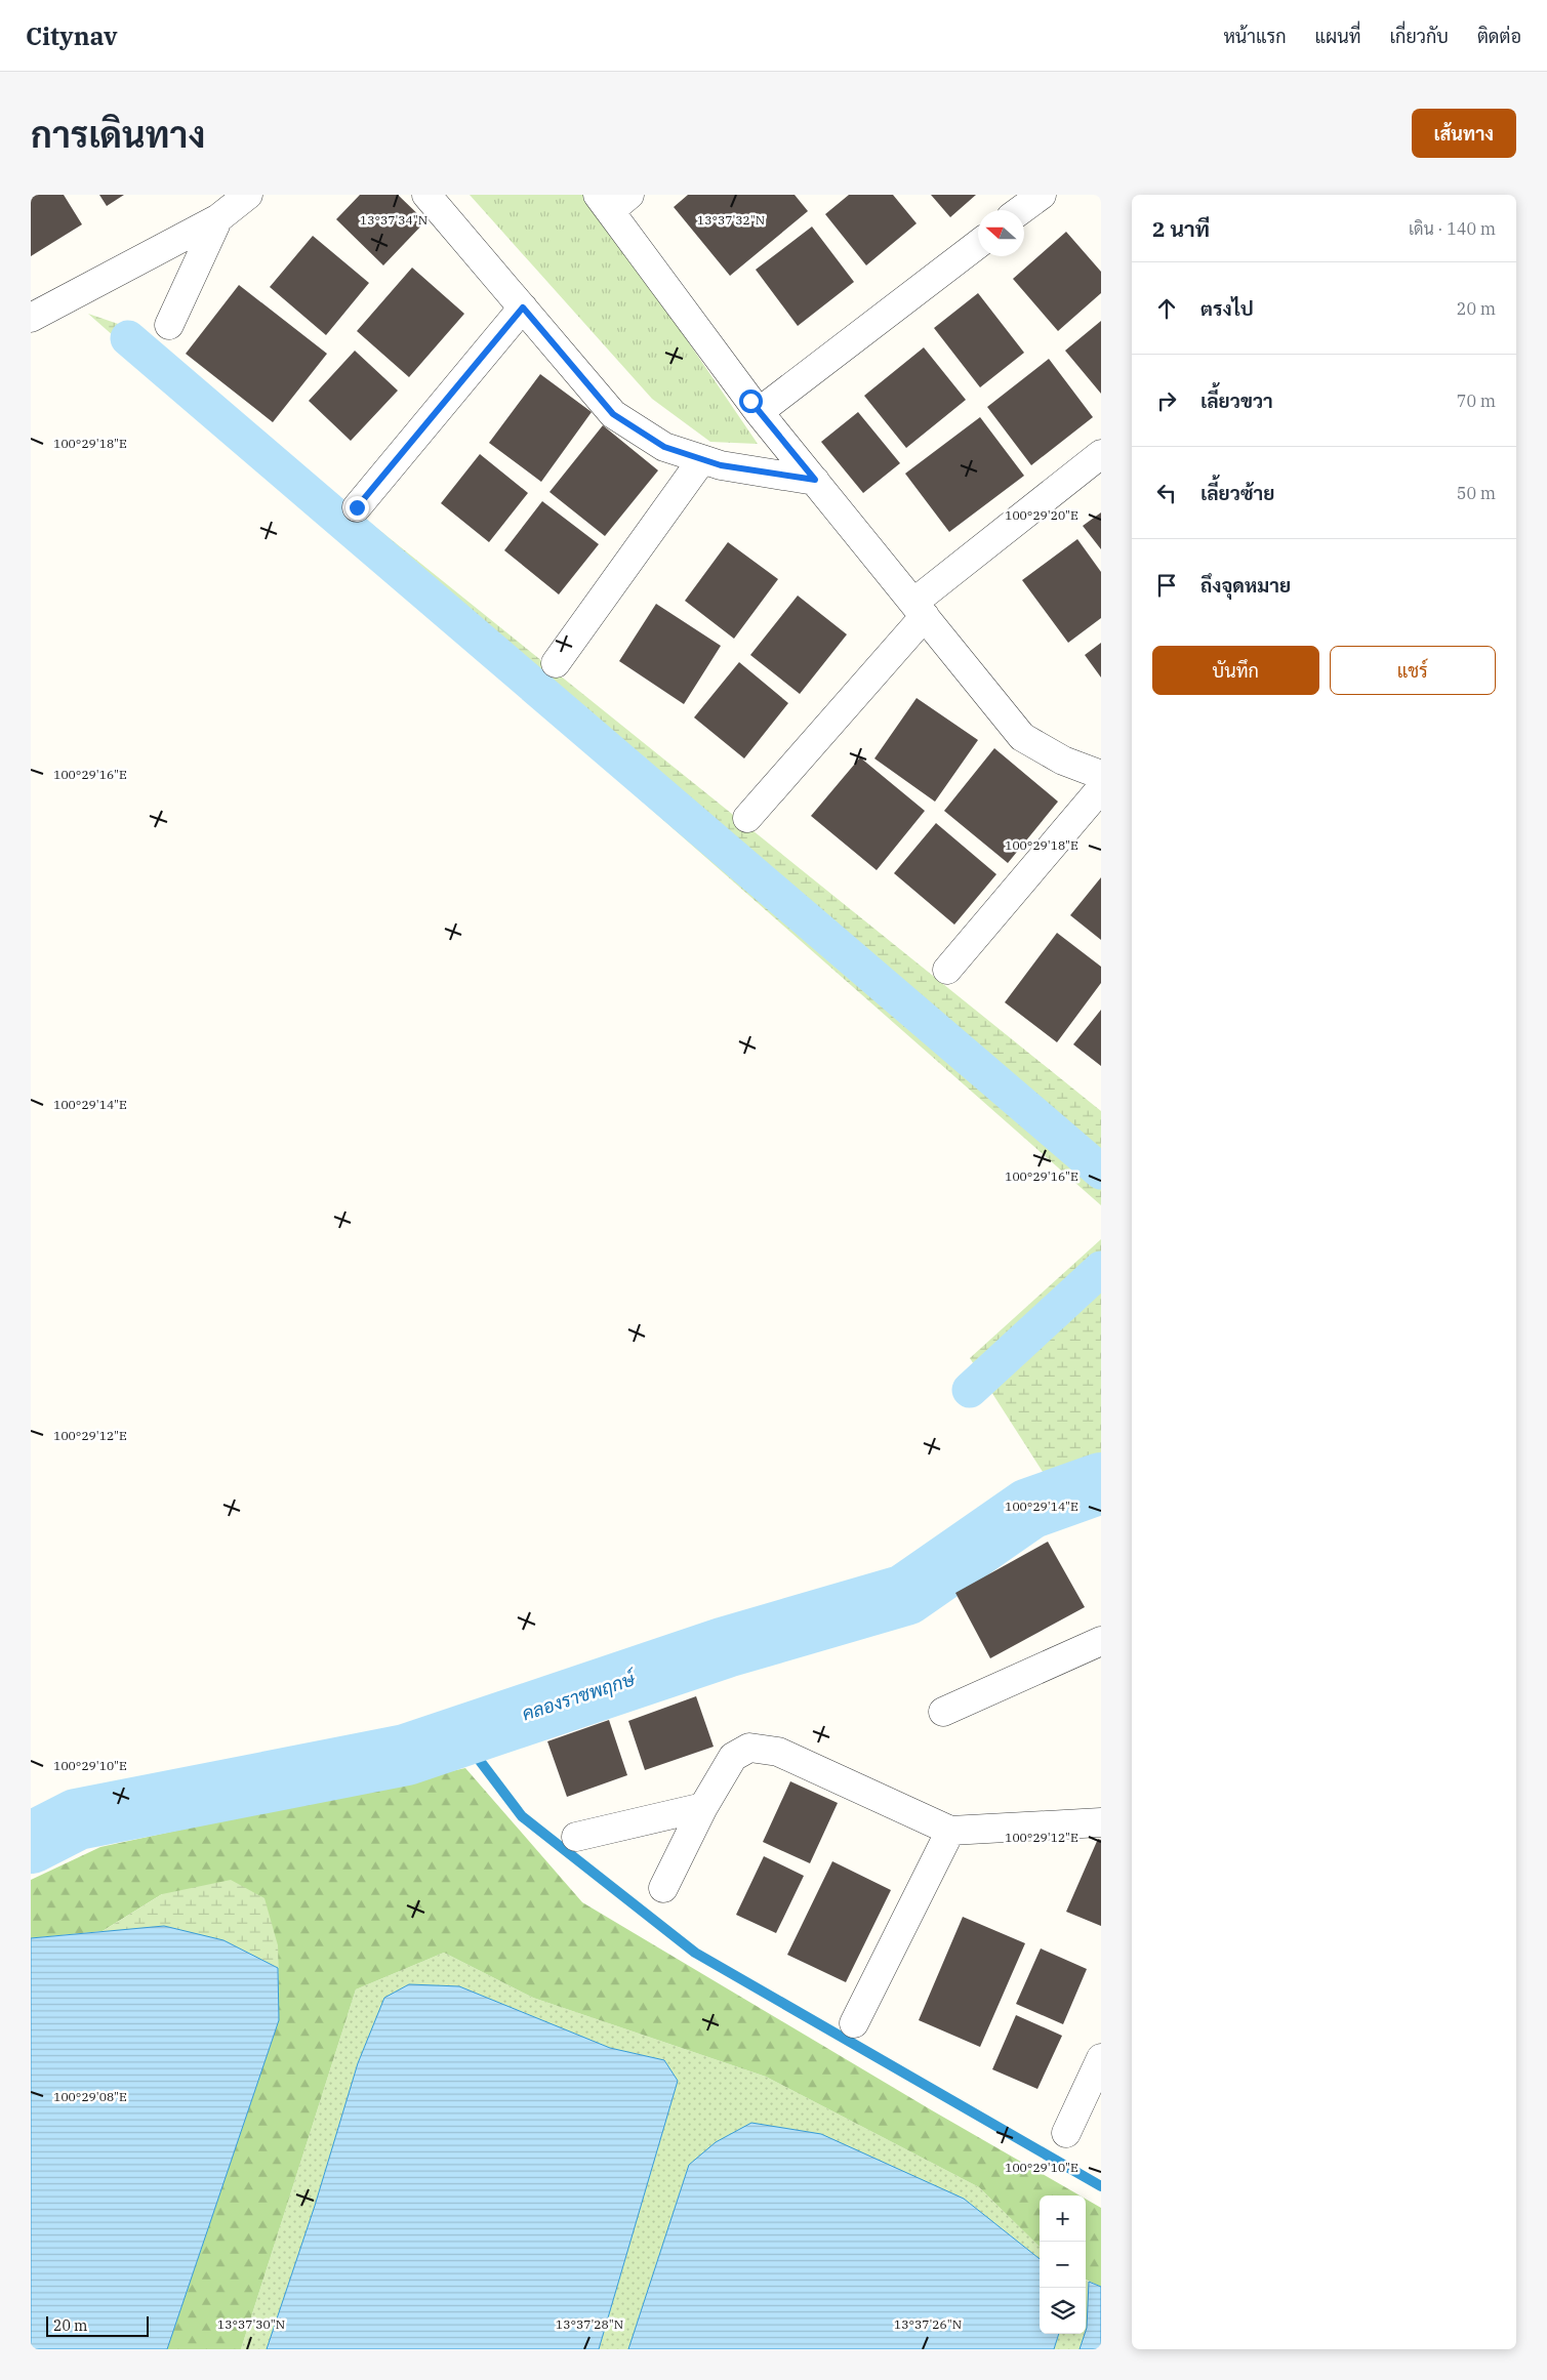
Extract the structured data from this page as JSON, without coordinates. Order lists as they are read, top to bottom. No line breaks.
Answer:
{"water":["คลองราชพฤกษ์"],"scale_bar":"20 m","north":"left","page":{"header":"Citynav","nav":["หน้าแรก","แผนที่","เกี่ยวกับ","ติดต่อ"],"buttons":["เส้นทาง",["บันทึก","แชร์"]],"title":"การเดินทาง","heading":["2 นาที","เดิน · 140 m"],"list":[["ตรงไป","20 m"],["เลี้ยวขวา","70 m"],["เลี้ยวซ้าย","50 m"],"ถึงจุดหมาย"],"map_buttons":["+","−"],"scale":"20 m"},"coordinates":["13°37'34\"N","13°37'32\"N","100°29'18\"E","100°29'20\"E","100°29'16\"E","100°29'14\"E","100°29'12\"E","100°29'10\"E","100°29'08\"E","13°37'30\"N","13°37'28\"N","13°37'26\"N"]}
